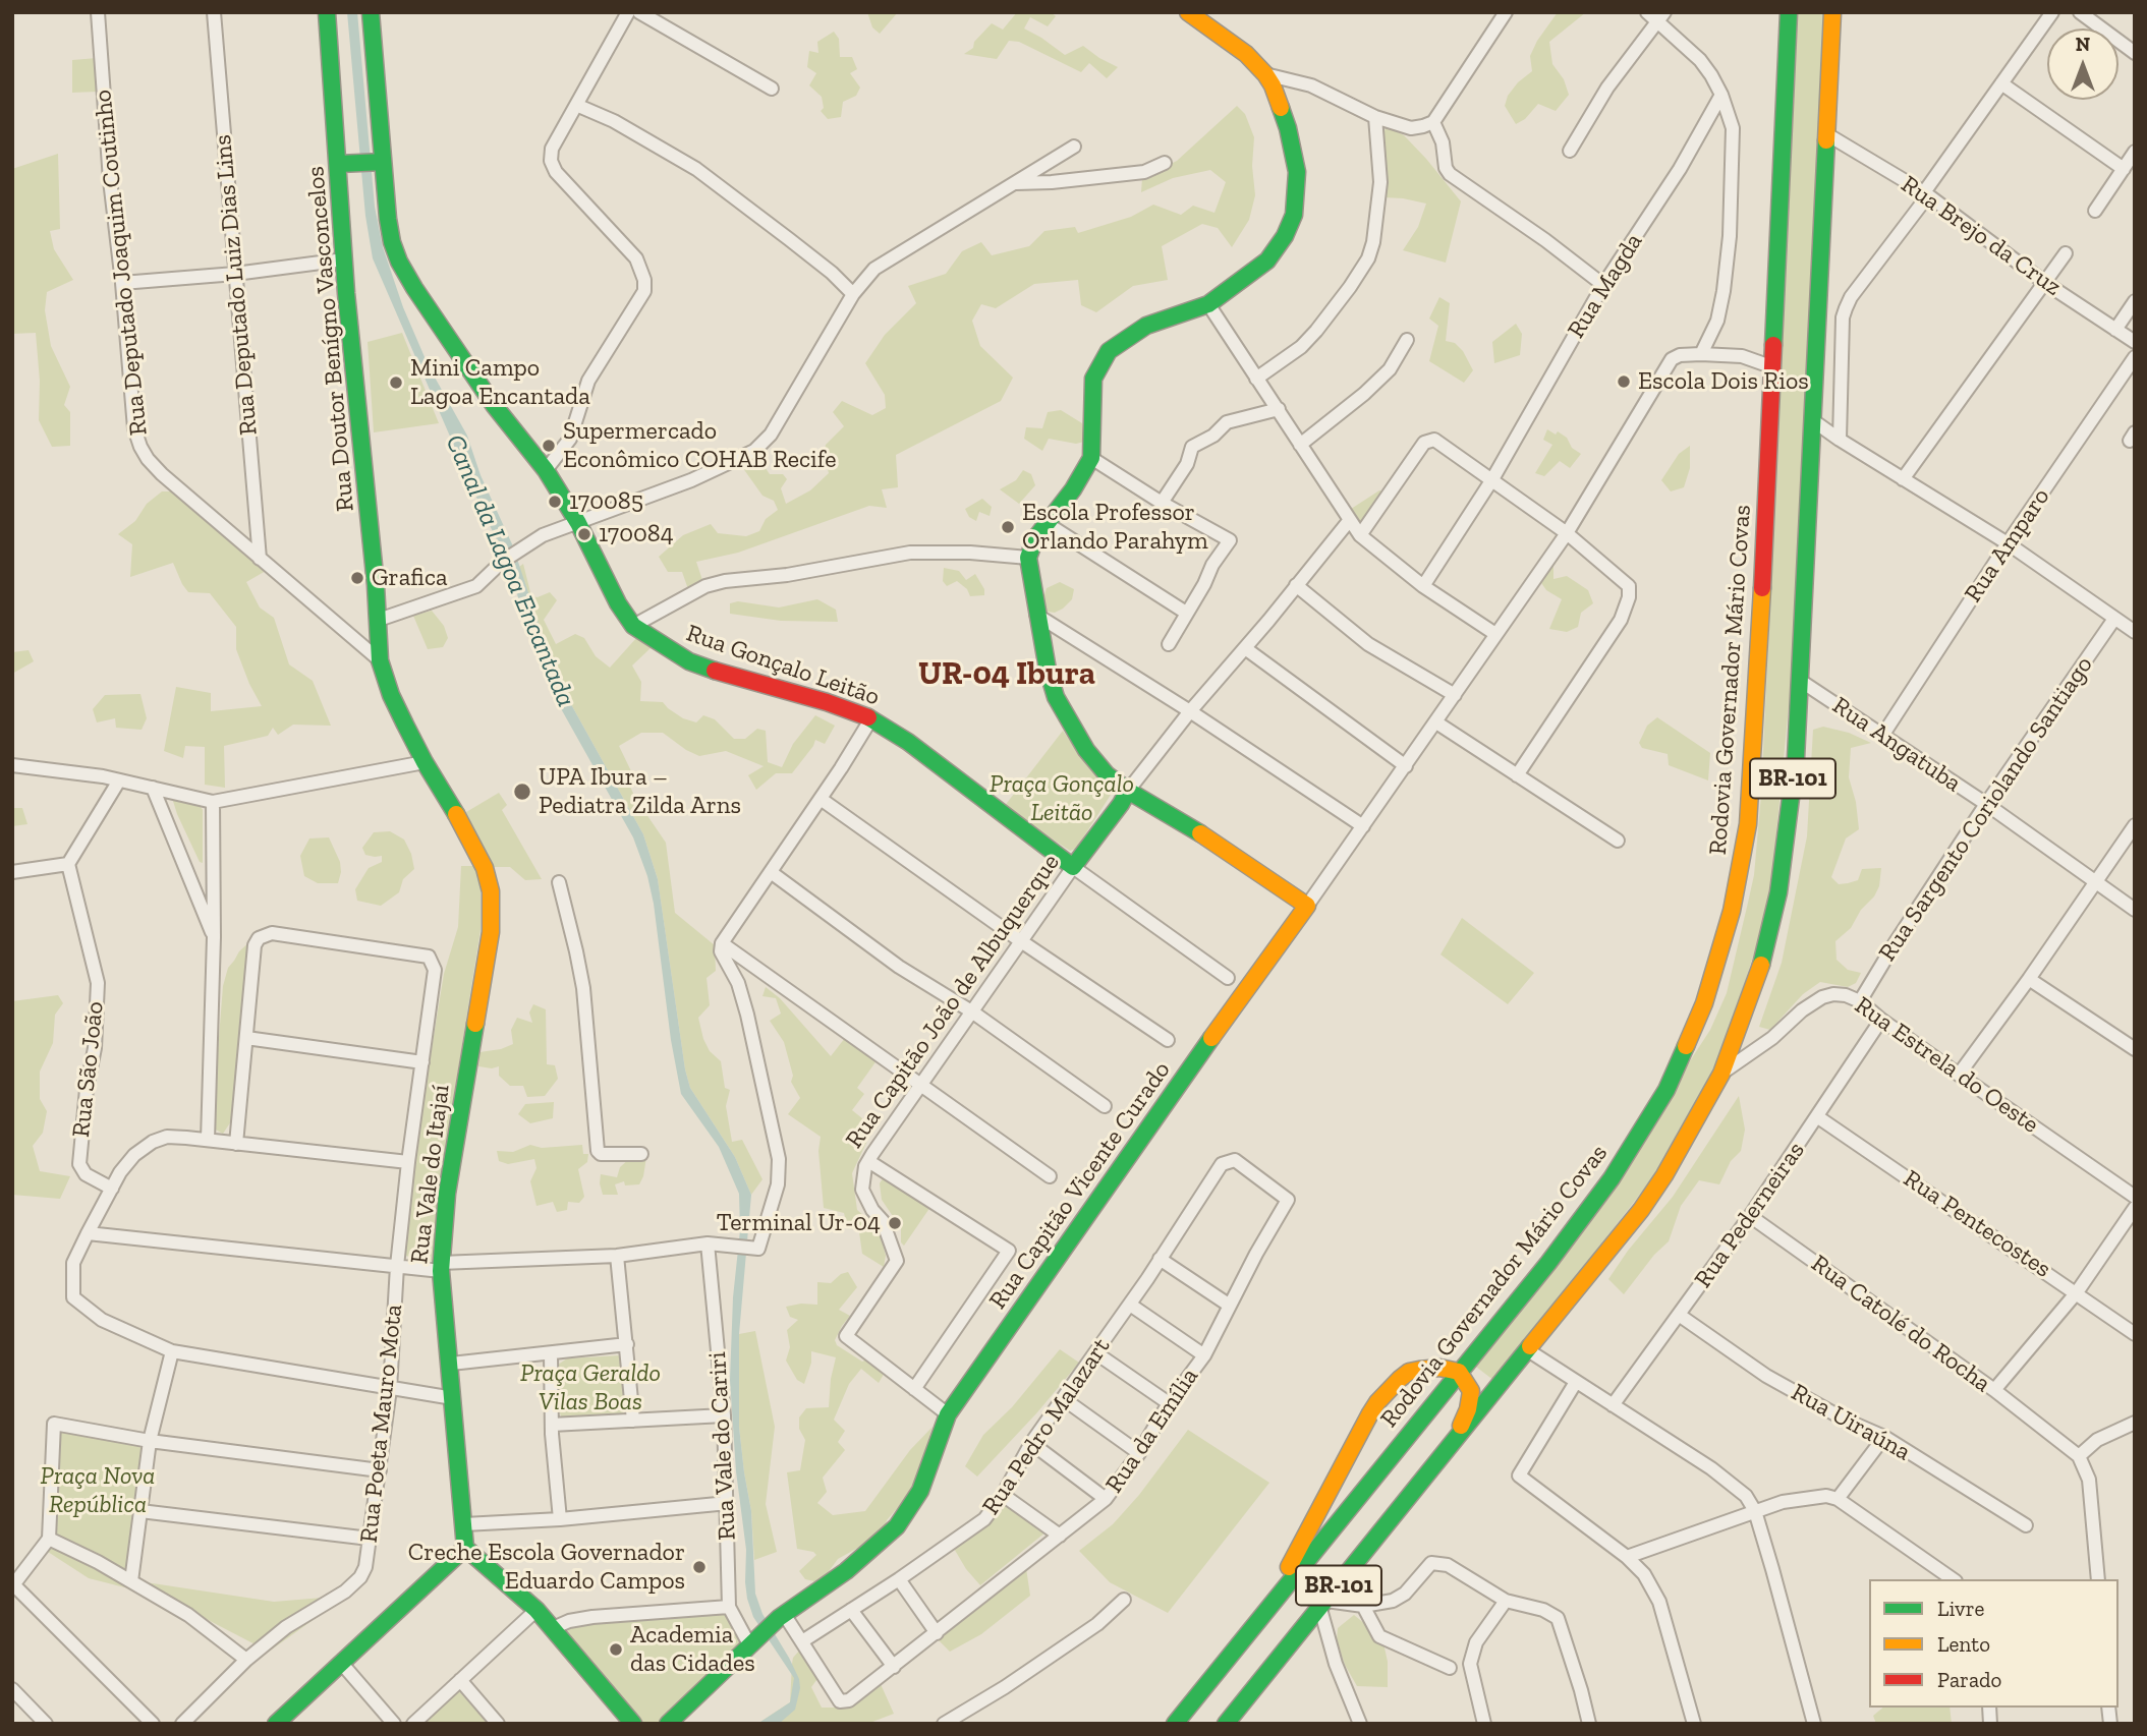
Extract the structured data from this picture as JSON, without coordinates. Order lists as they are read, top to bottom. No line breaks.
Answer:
{"streets":{"main road":["Rua Doutor Benígno Vasconcelos","Rua Gonçalo Leitão","Rodovia Governador Mário Covas","BR-101","Rua Capitão João de Albuquerque","Rua Vale do Itajaí","Rua Capitão Vicente Curado"],"street":["Rua Brejo da Cruz","Rua Deputado Joaquim Coutinho","Rua Deputado Luiz Dias Lins","Rua Magda","Rua Amparo","Rua Angatuba","Rua Sargento Coriolando Santiago","Rua Estrela do Oeste","Rua São João","Rua Pederneiras","Rua Pentecostes","Rua Catolé do Rocha","Rua Uiraúna","Rua Poeta Mauro Mota","Rua Pedro Malazart","Rua da Emília","Rua Vale do Cariri"]},"crossings":[["Rua Brejo da Cruz","BR-101"],["Rua Deputado Joaquim Coutinho","Rua Deputado Luiz Dias Lins"],["Rua Deputado Joaquim Coutinho","Rua Doutor Benígno Vasconcelos"],["Rua Deputado Joaquim Coutinho","Rua Vale do Itajaí"],["Rua Doutor Benígno Vasconcelos","Rua Vale do Itajaí"],["Rua Amparo","Rua Angatuba"],["Rua Gonçalo Leitão","Rua Capitão João de Albuquerque"],["Rua Angatuba","BR-101"],["Rua Angatuba","Rua Sargento Coriolando Santiago"],["BR-101","Rua Estrela do Oeste"],["Rua Sargento Coriolando Santiago","Rua Estrela do Oeste"],["Rua Estrela do Oeste","Rua Pederneiras"],["Rua Capitão Vicente Curado","Rua da Emília"],["Rua Capitão Vicente Curado","Rua Vale do Cariri"],["Rua Pederneiras","Rua Pentecostes"],["Rua Pederneiras","Rua Catolé do Rocha"],["Rua Pederneiras","Rua Uiraúna"],["Rua Pedro Malazart","Rua da Emília"]],"districts":["UR-04 Ibura"],"water":["Canal da Lagoa Encantada"],"parks":["Praça Gonçalo Leitão","Praça Geraldo Vilas Boas","Praça Nova República"],"places":["Escola Dois Rios","Mini Campo Lagoa Encantada","Supermercado Econômico COHAB Recife","170085","Escola Professor Orlando Parahym","170084","Grafica","UPA Ibura – Pediatra Zilda Arns","Terminal Ur-04","Creche Escola Governador Eduardo Campos","Academia das Cidades"],"legend":["Livre","Lento","Parado"],"north":"top"}
